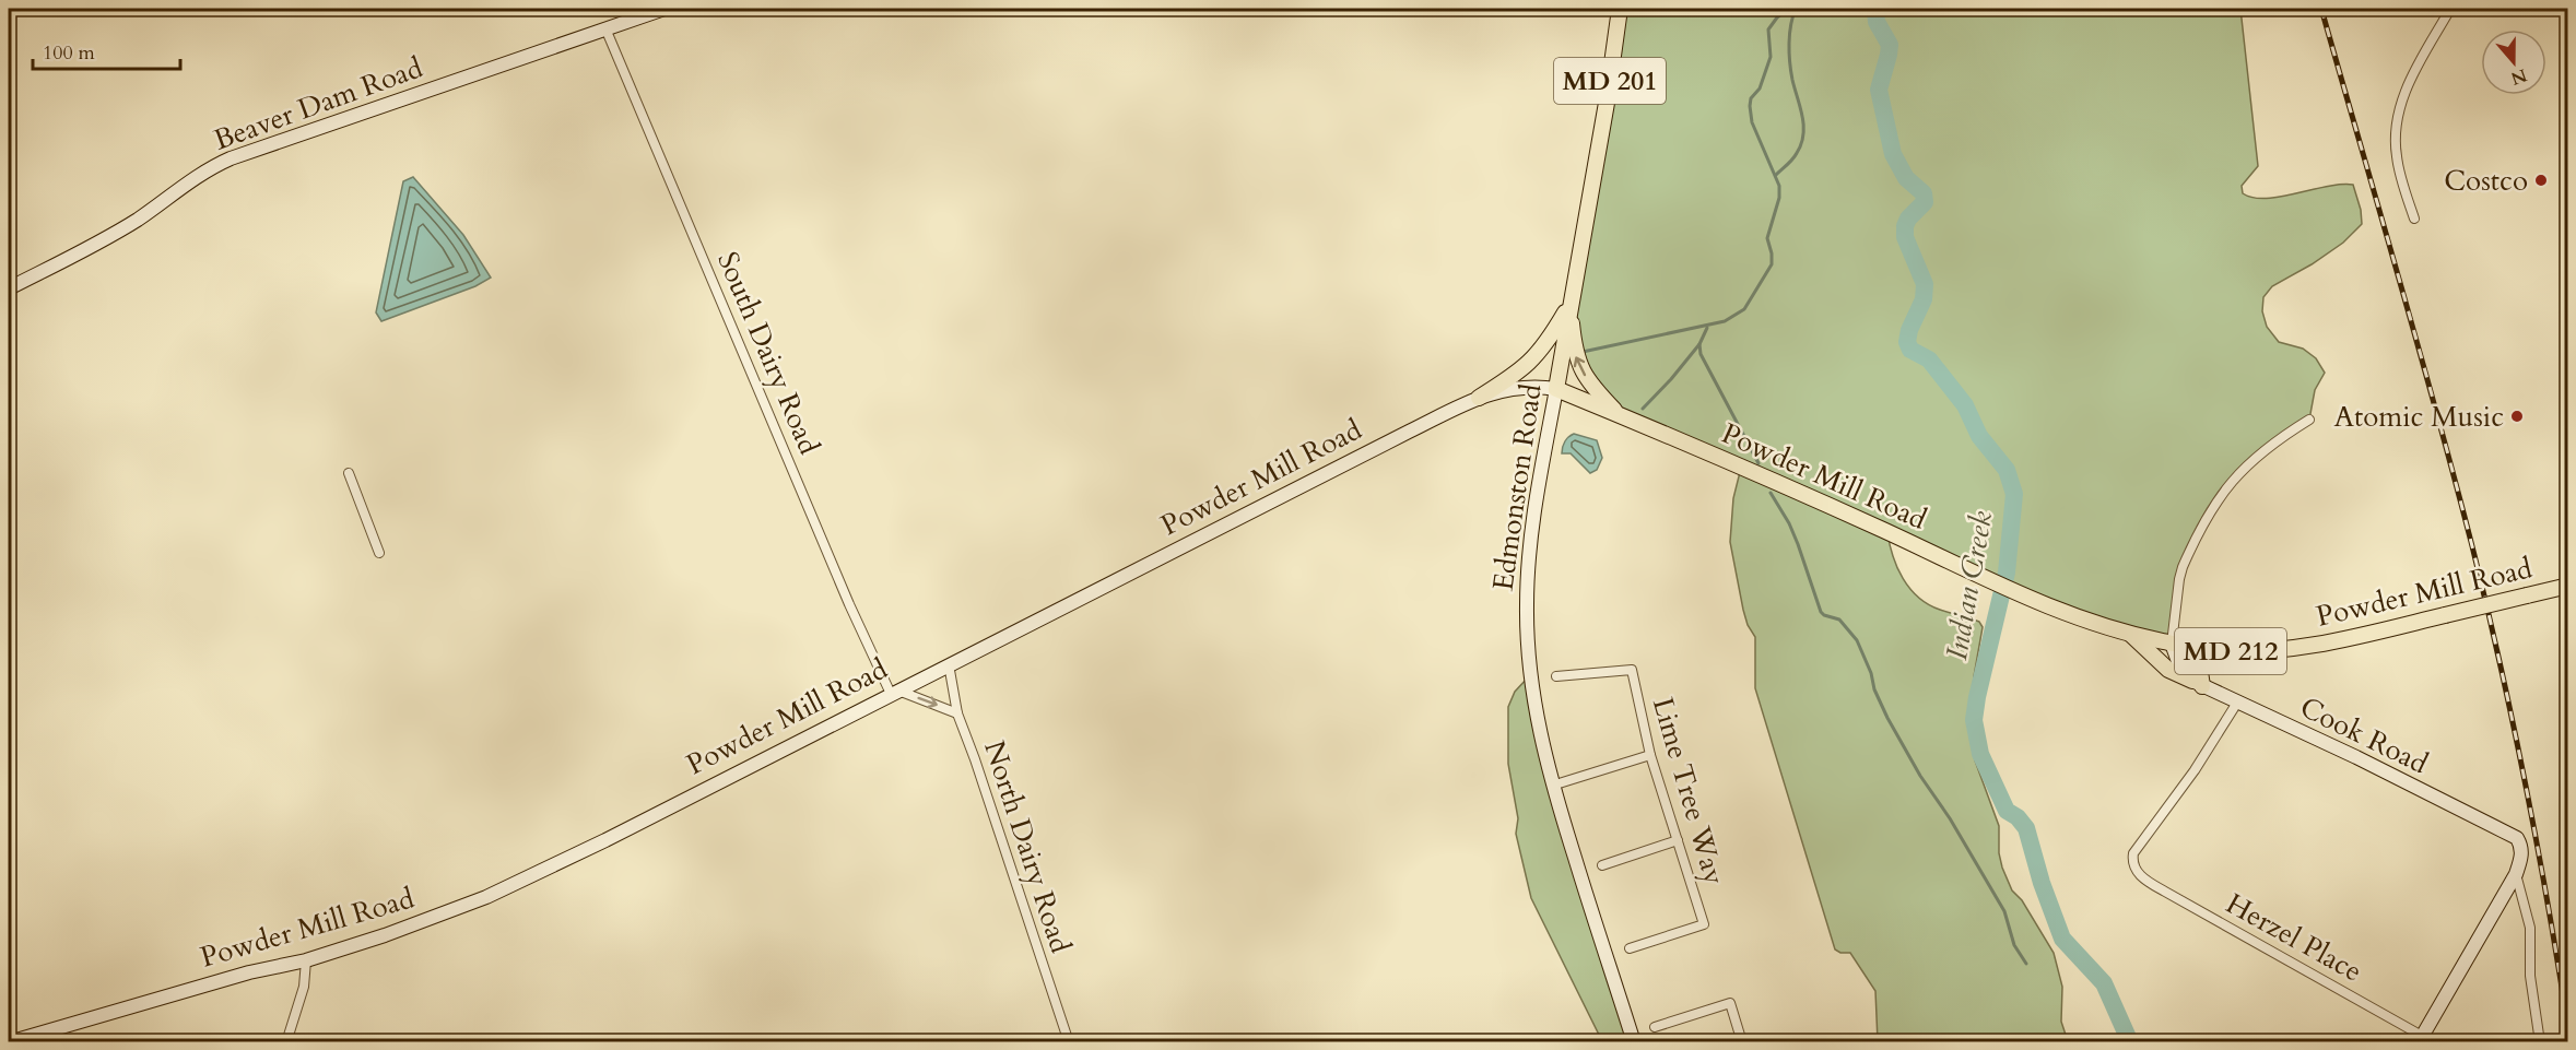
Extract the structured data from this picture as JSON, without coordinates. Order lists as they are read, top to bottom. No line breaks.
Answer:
{"streets":{"main road":["MD 201","Beaver Dam Road","Powder Mill Road","Edmonston Road","MD 212","Cook Road"],"street":["South Dairy Road","Lime Tree Way","North Dairy Road","Herzel Place"]},"crossings":[["Beaver Dam Road","South Dairy Road"],["South Dairy Road","Powder Mill Road"],["Powder Mill Road","Edmonston Road"],["Powder Mill Road","North Dairy Road"],["Cook Road","Herzel Place"]],"water":["Indian Creek"],"places":["Costco","Atomic Music"],"scale_bar":"100 m","north":"bottom"}
